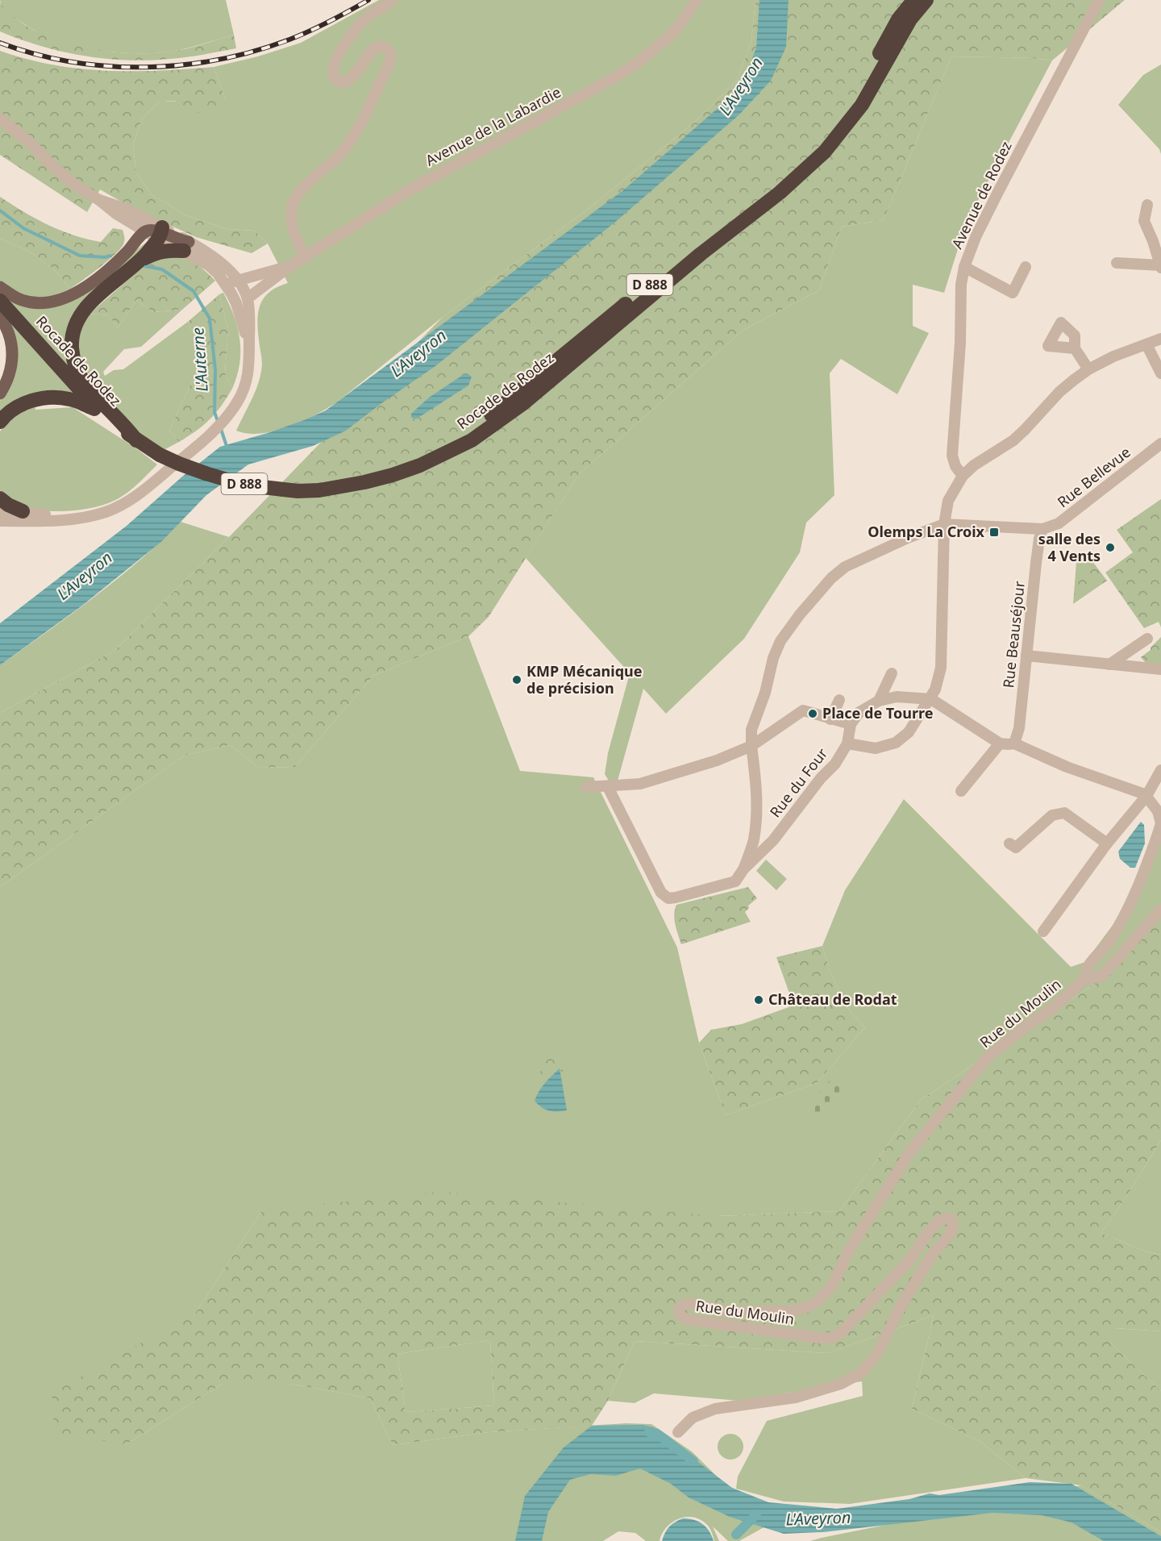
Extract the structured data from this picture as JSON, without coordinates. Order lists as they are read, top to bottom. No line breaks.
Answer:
{"streets":{"highway":["D 888","Rocade de Rodez"],"street":["Avenue de la Labardie","Avenue de Rodez","Rue Bellevue","Rue Beauséjour","Rue du Four","Rue du Moulin"]},"crossings":[["Rue Bellevue","Rue Beauséjour"]],"water":["L'Aveyron","L'Auterne"],"places":{"transit":["Olemps La Croix"],"other":["salle des 4 Vents","KMP Mécanique de précision","Place de Tourre","Château de Rodat"]}}
